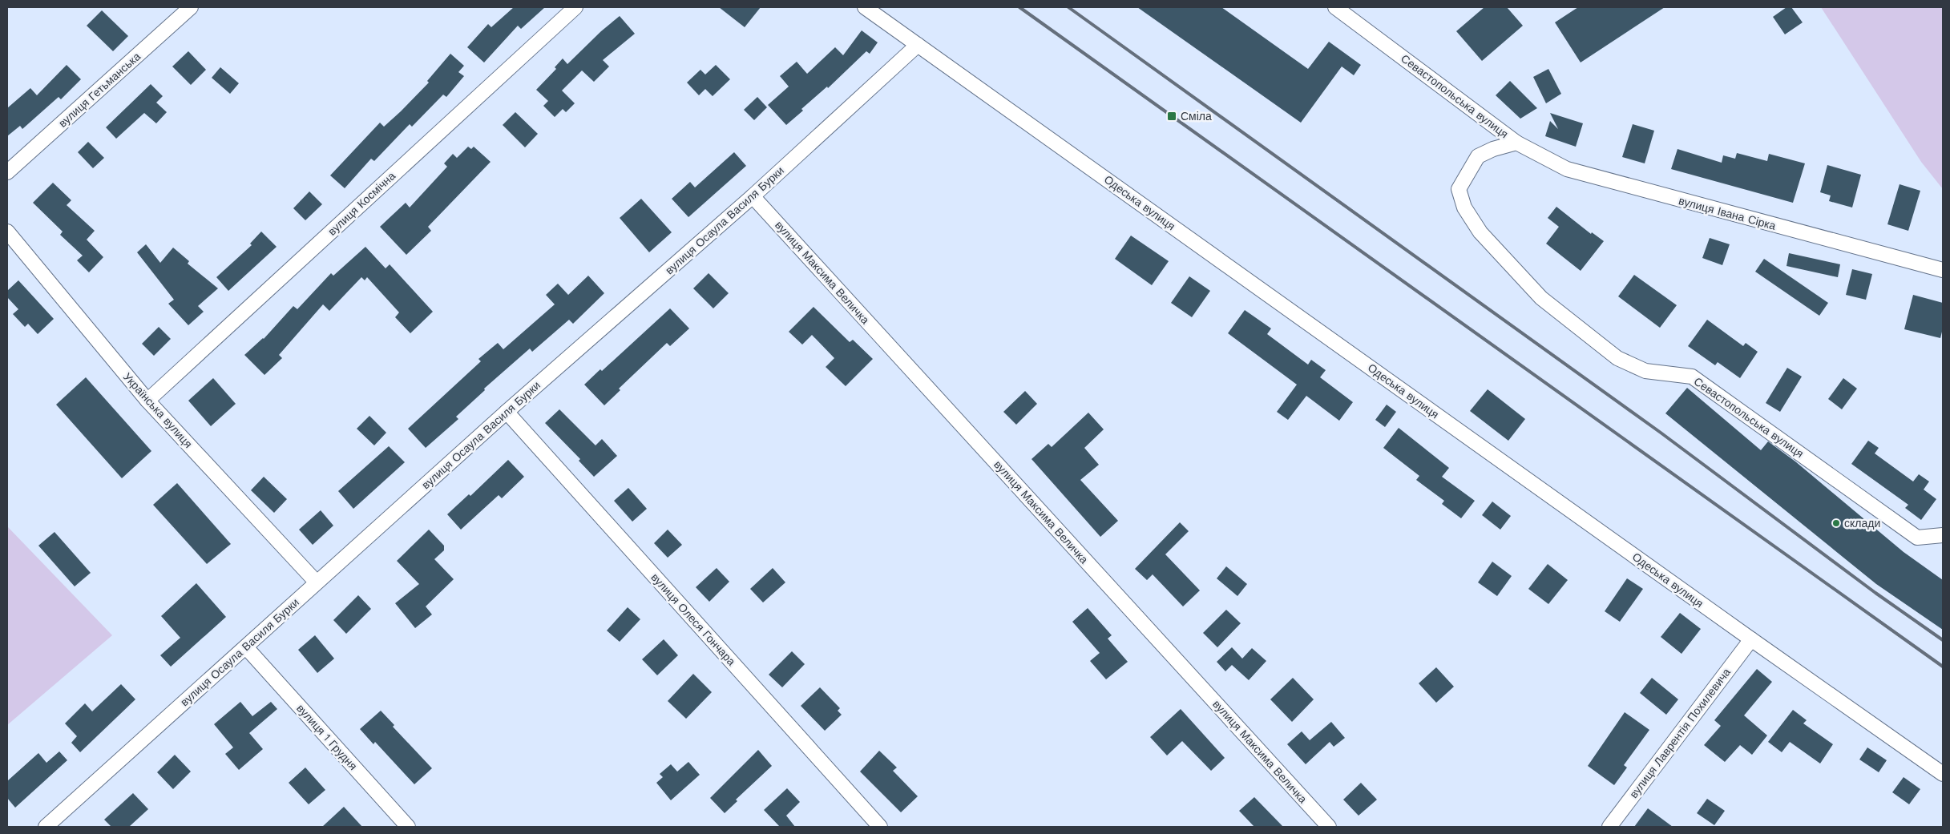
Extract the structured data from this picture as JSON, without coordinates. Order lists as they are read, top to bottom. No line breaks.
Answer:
{"streets":{"street":["вулиця Гетьманська","Севастопольська вулиця","Одеська вулиця","вулиця Космічна","вулиця Івана Сірка","вулиця Осаула Василя Бурки","вулиця Максима Величка","Українська вулиця","вулиця Олеся Гончара","вулиця Лаврентія Похилевича","вулиця 1 Грудня"]},"crossings":[["Севастопольська вулиця","вулиця Івана Сірка"],["Одеська вулиця","вулиця Осаула Василя Бурки"],["Одеська вулиця","вулиця Лаврентія Похилевича"],["вулиця Космічна","Українська вулиця"],["вулиця Осаула Василя Бурки","вулиця Максима Величка"],["вулиця Осаула Василя Бурки","Українська вулиця"],["вулиця Осаула Василя Бурки","вулиця Олеся Гончара"],["вулиця Осаула Василя Бурки","вулиця 1 Грудня"]],"places":{"transit":["Сміла"],"other":["склади"]}}
